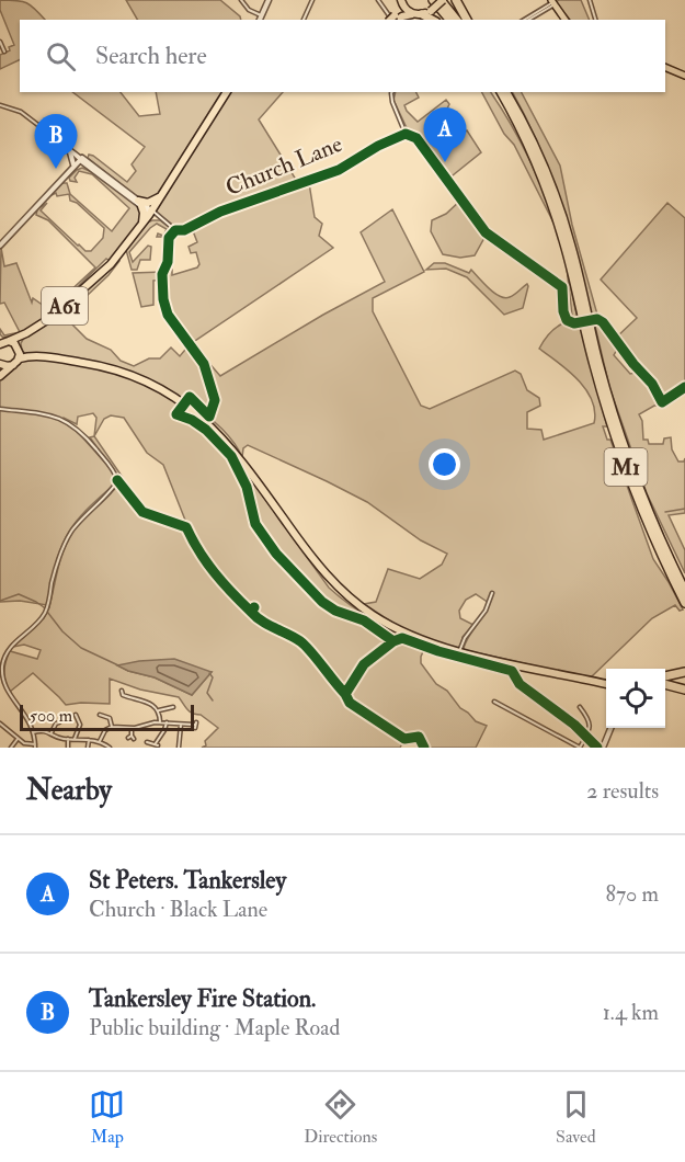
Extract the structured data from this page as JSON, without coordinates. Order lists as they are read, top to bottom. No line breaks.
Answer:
{"streets":{"highway":["A61","M1"],"street":["Church Lane"]},"crossings":[["Church Lane","A61"]],"scale_bar":"500 m","page":{"search":"Search here","pins":["A","B"],"scale":"500 m","heading":["Nearby","2 results"],"list":[{"mark":"A","name":"St Peters. Tankersley","note":"Church · Black Lane","value":"870 m"},{"mark":"B","name":"Tankersley Fire Station.","note":"Public building · Maple Road","value":"1.4 km"}],"nav":["Map","Directions","Saved"]}}
